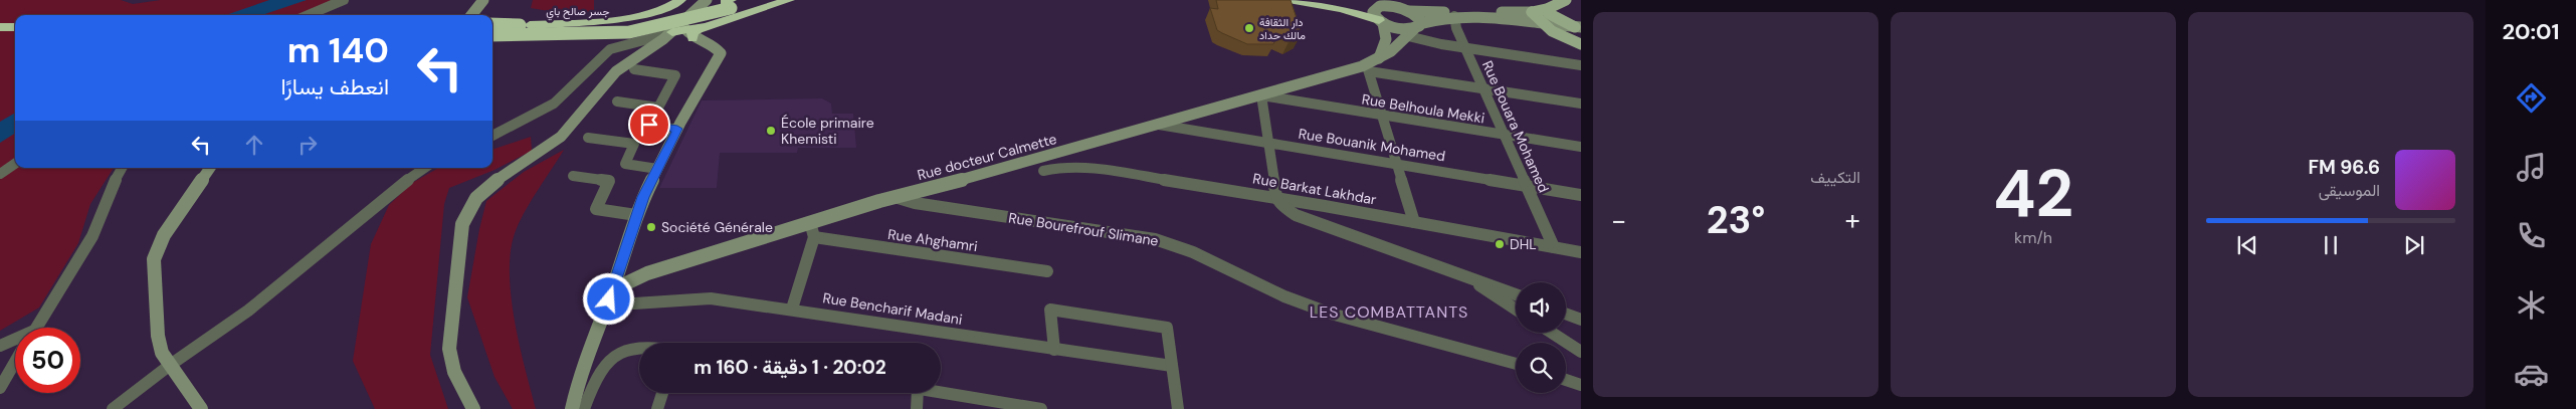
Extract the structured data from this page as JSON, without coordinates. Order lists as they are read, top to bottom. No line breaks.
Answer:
{"streets":{"highway":["جسر صالح باي"],"main road":["Rue docteur Calmette"],"street":["Rue Belhoula Mekki","Rue Bouara Mohamed","Rue Bouanik Mohamed","Rue Barkat Lakhdar","Rue Bourefrouf Slimane","Rue Ahghamri","Rue Bencharif Madani"]},"crossings":[["Rue Belhoula Mekki","Rue Bouara Mohamed"],["Rue Belhoula Mekki","Rue docteur Calmette"],["Rue Bouara Mohamed","Rue Bouanik Mohamed"],["Rue Bouara Mohamed","Rue Barkat Lakhdar"],["Rue Bouanik Mohamed","Rue docteur Calmette"],["Rue docteur Calmette","Rue Bourefrouf Slimane"],["Rue docteur Calmette","Rue Bencharif Madani"]],"districts":["LES COMBATTANTS"],"places":["دار الثقافة مالك حداد","École primaire Khemisti","Société Générale","DHL"],"page":{"tabs":"20:01","tile":[["42","km/h"],"التكييف"],"turn":["140 m","انعطف يسارًا"],"song":["96.6 FM","الموسيقى"],"heat":["−","23°","+"],"limit":"50","trip":"20:02 · 1 دقيقة · 160 m"}}
